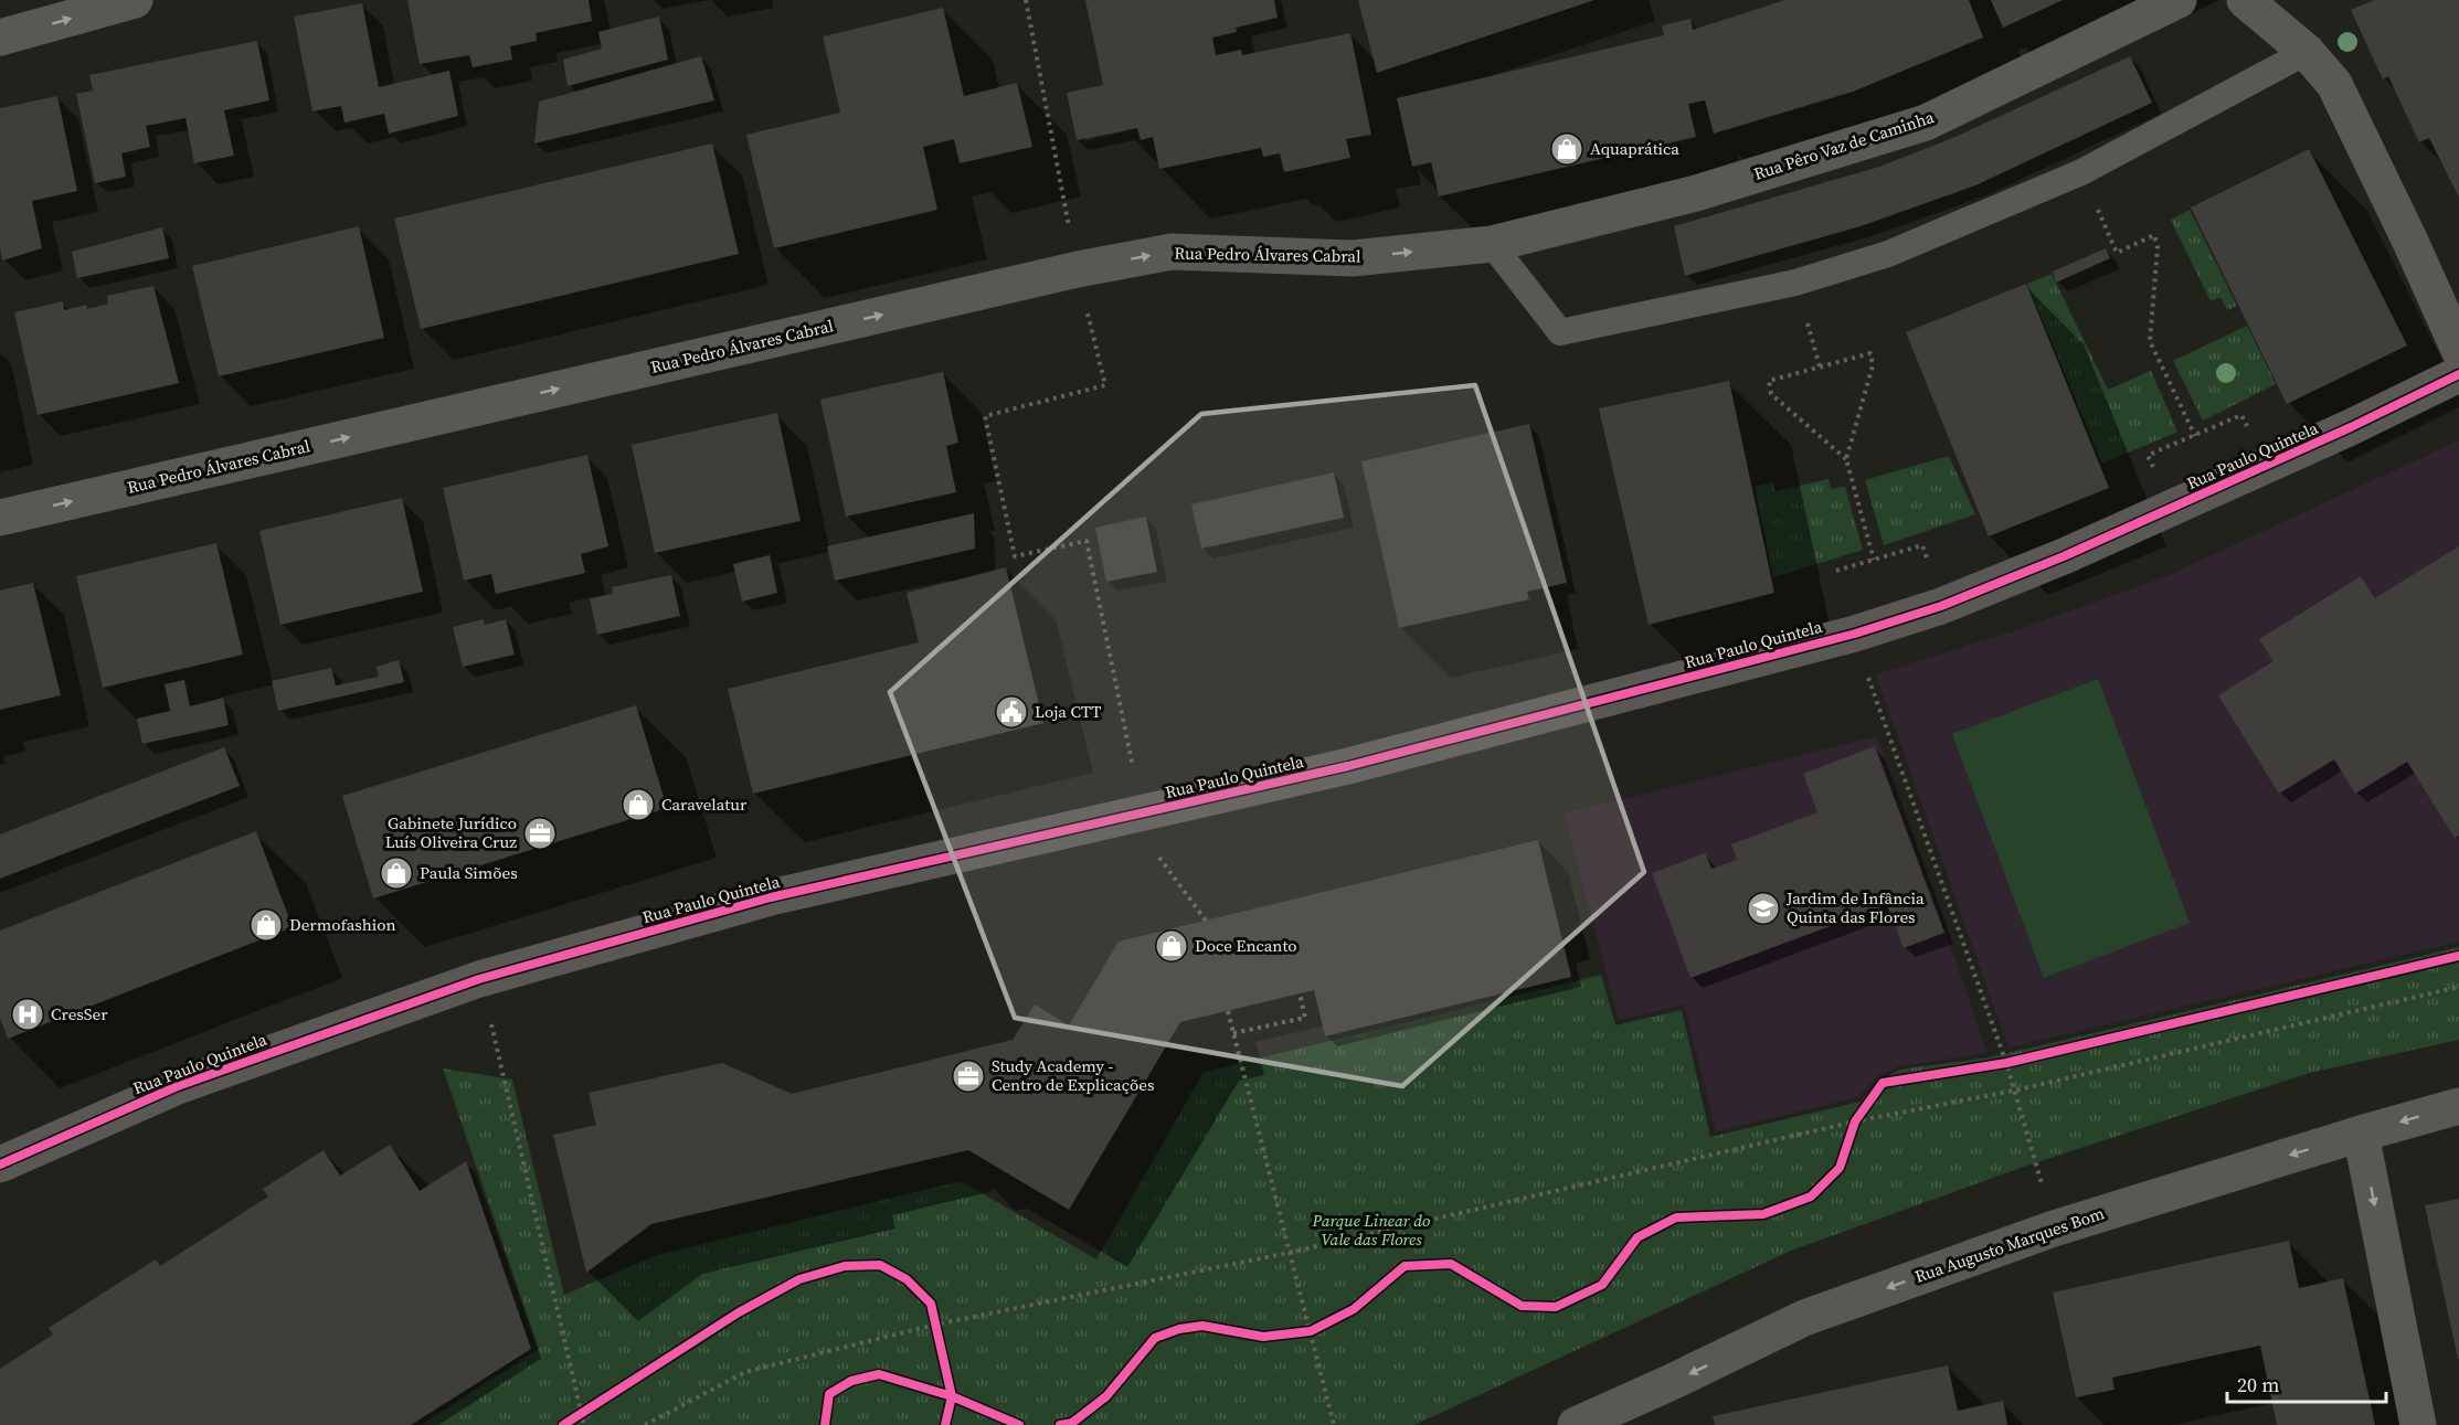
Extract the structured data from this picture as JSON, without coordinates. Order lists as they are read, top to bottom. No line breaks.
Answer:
{"streets":{"street":["Rua Pêro Vaz de Caminha","Rua Pedro Álvares Cabral","Rua Paulo Quintela","Rua Augusto Marques Bom"]},"crossings":[["Rua Pêro Vaz de Caminha","Rua Pedro Álvares Cabral"]],"one_way":["Rua Pedro Álvares Cabral","Rua Augusto Marques Bom"],"parks":["Parque Linear do Vale das Flores"],"places":{"shop":["Aquaprática","Caravelatur","Paula Simões","Dermofashion","Doce Encanto"],"public building":["Loja CTT"],"office":["Gabinete Jurídico Luís Oliveira Cruz","Study Academy - Centro de Explicações"],"school or university":["Jardim de Infância Quinta das Flores"],"hospital":["CresSer"]},"scale_bar":"20 m"}
